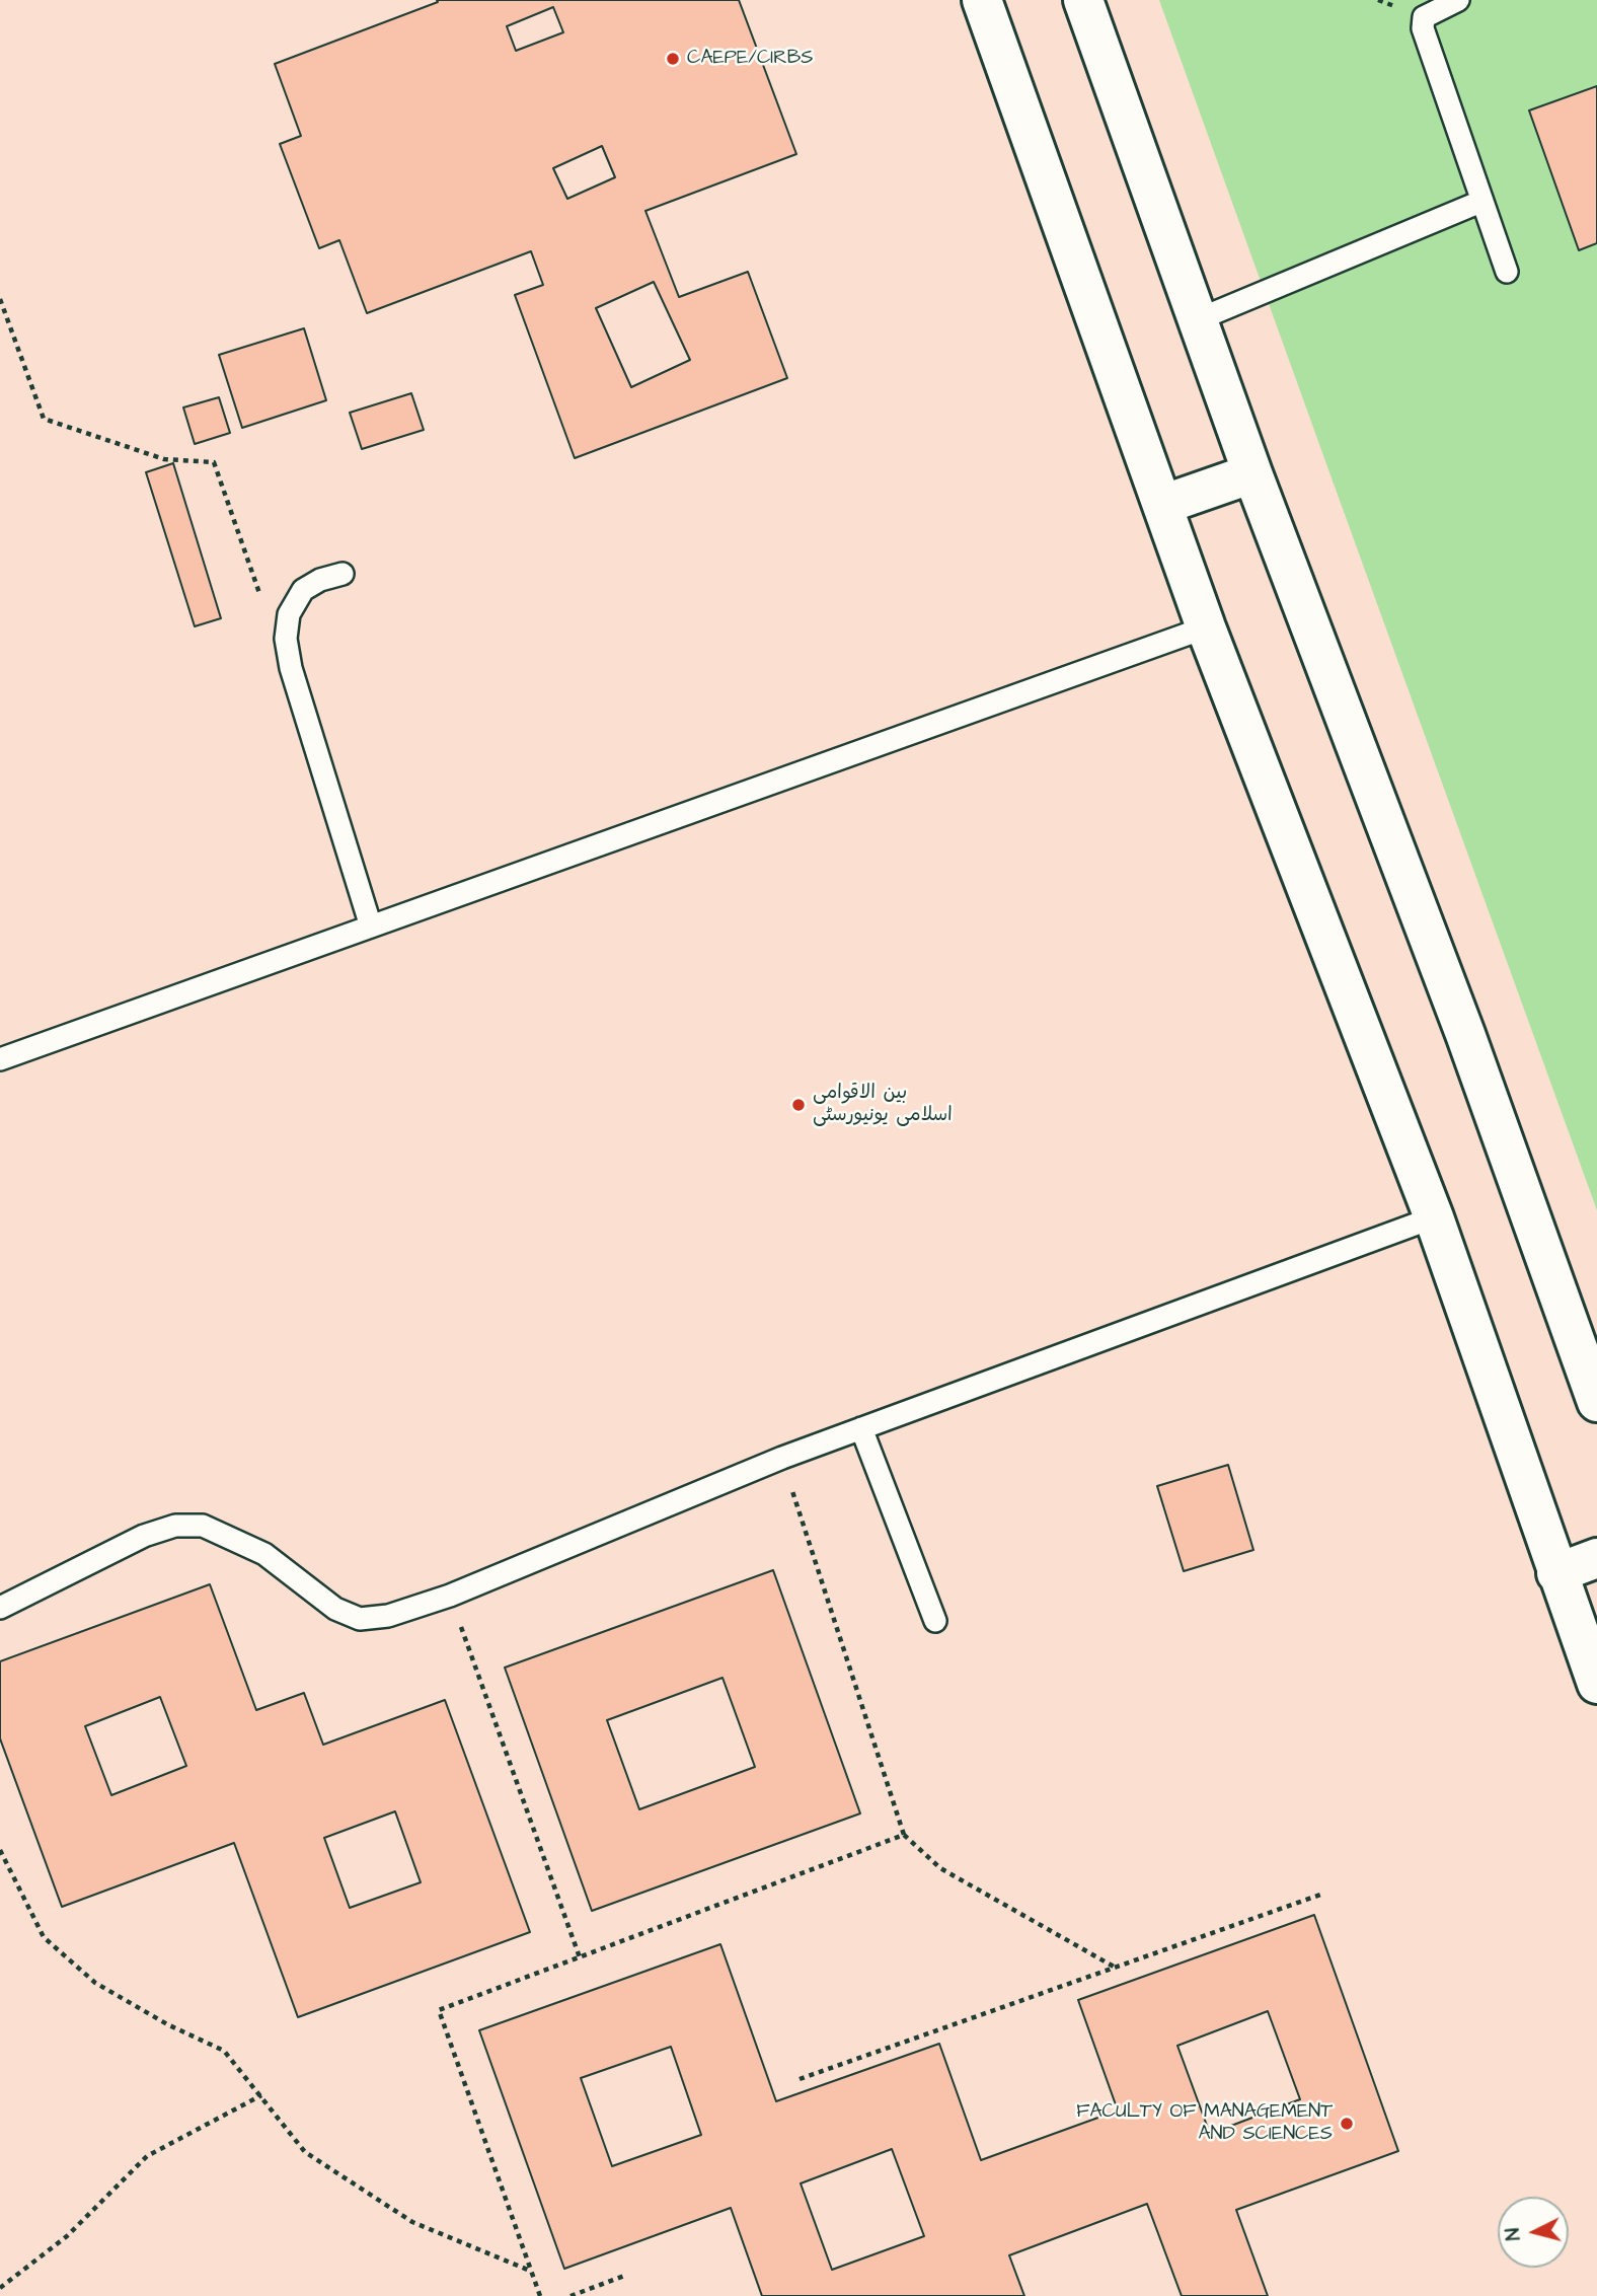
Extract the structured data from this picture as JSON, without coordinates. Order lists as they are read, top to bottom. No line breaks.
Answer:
{"places":["CAEPE/CIRBS","بین الاقوامی اسلامی یونیورسٹی","FACULTY OF MANAGEMENT AND SCIENCES"],"north":"left"}
